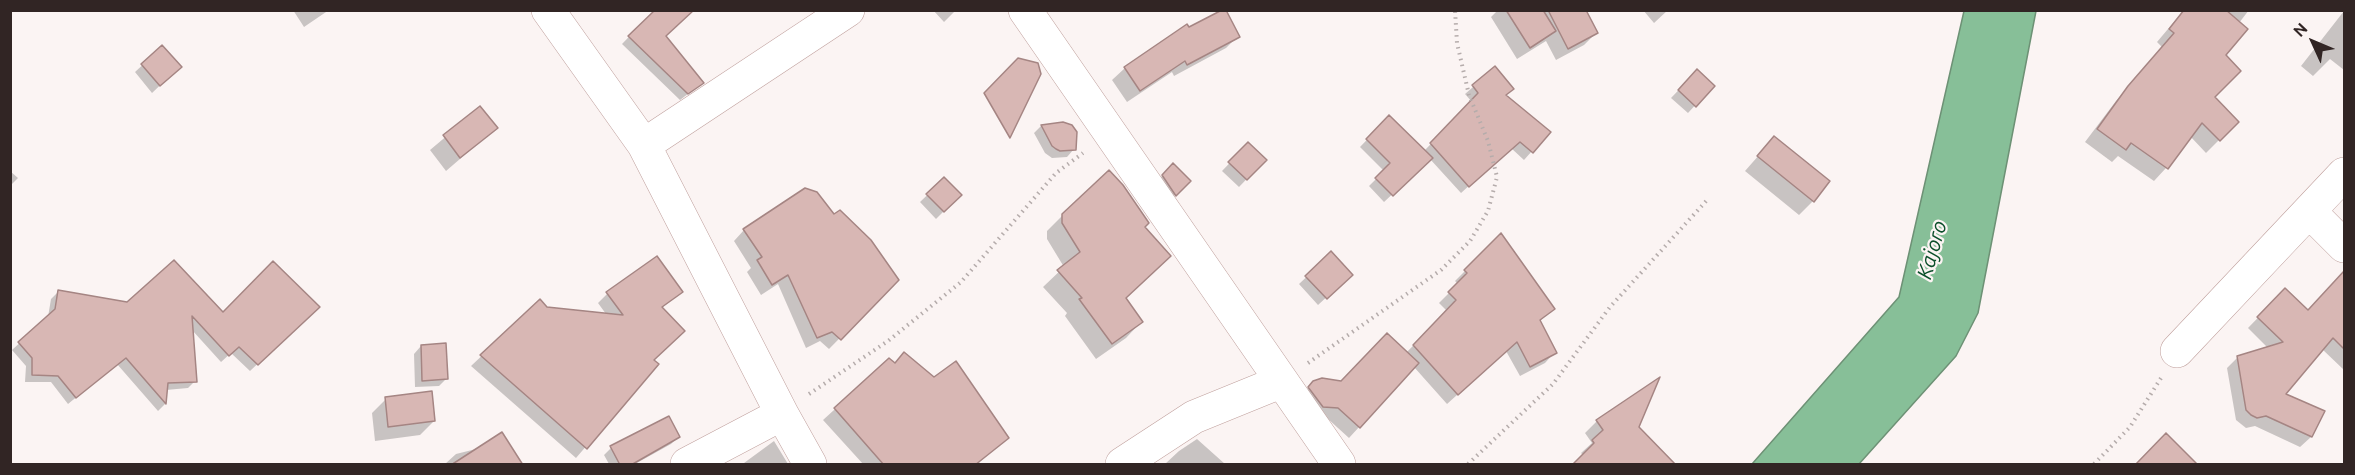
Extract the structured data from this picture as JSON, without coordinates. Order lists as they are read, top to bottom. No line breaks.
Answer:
{"water":["Kajoro"],"north":"top left"}
